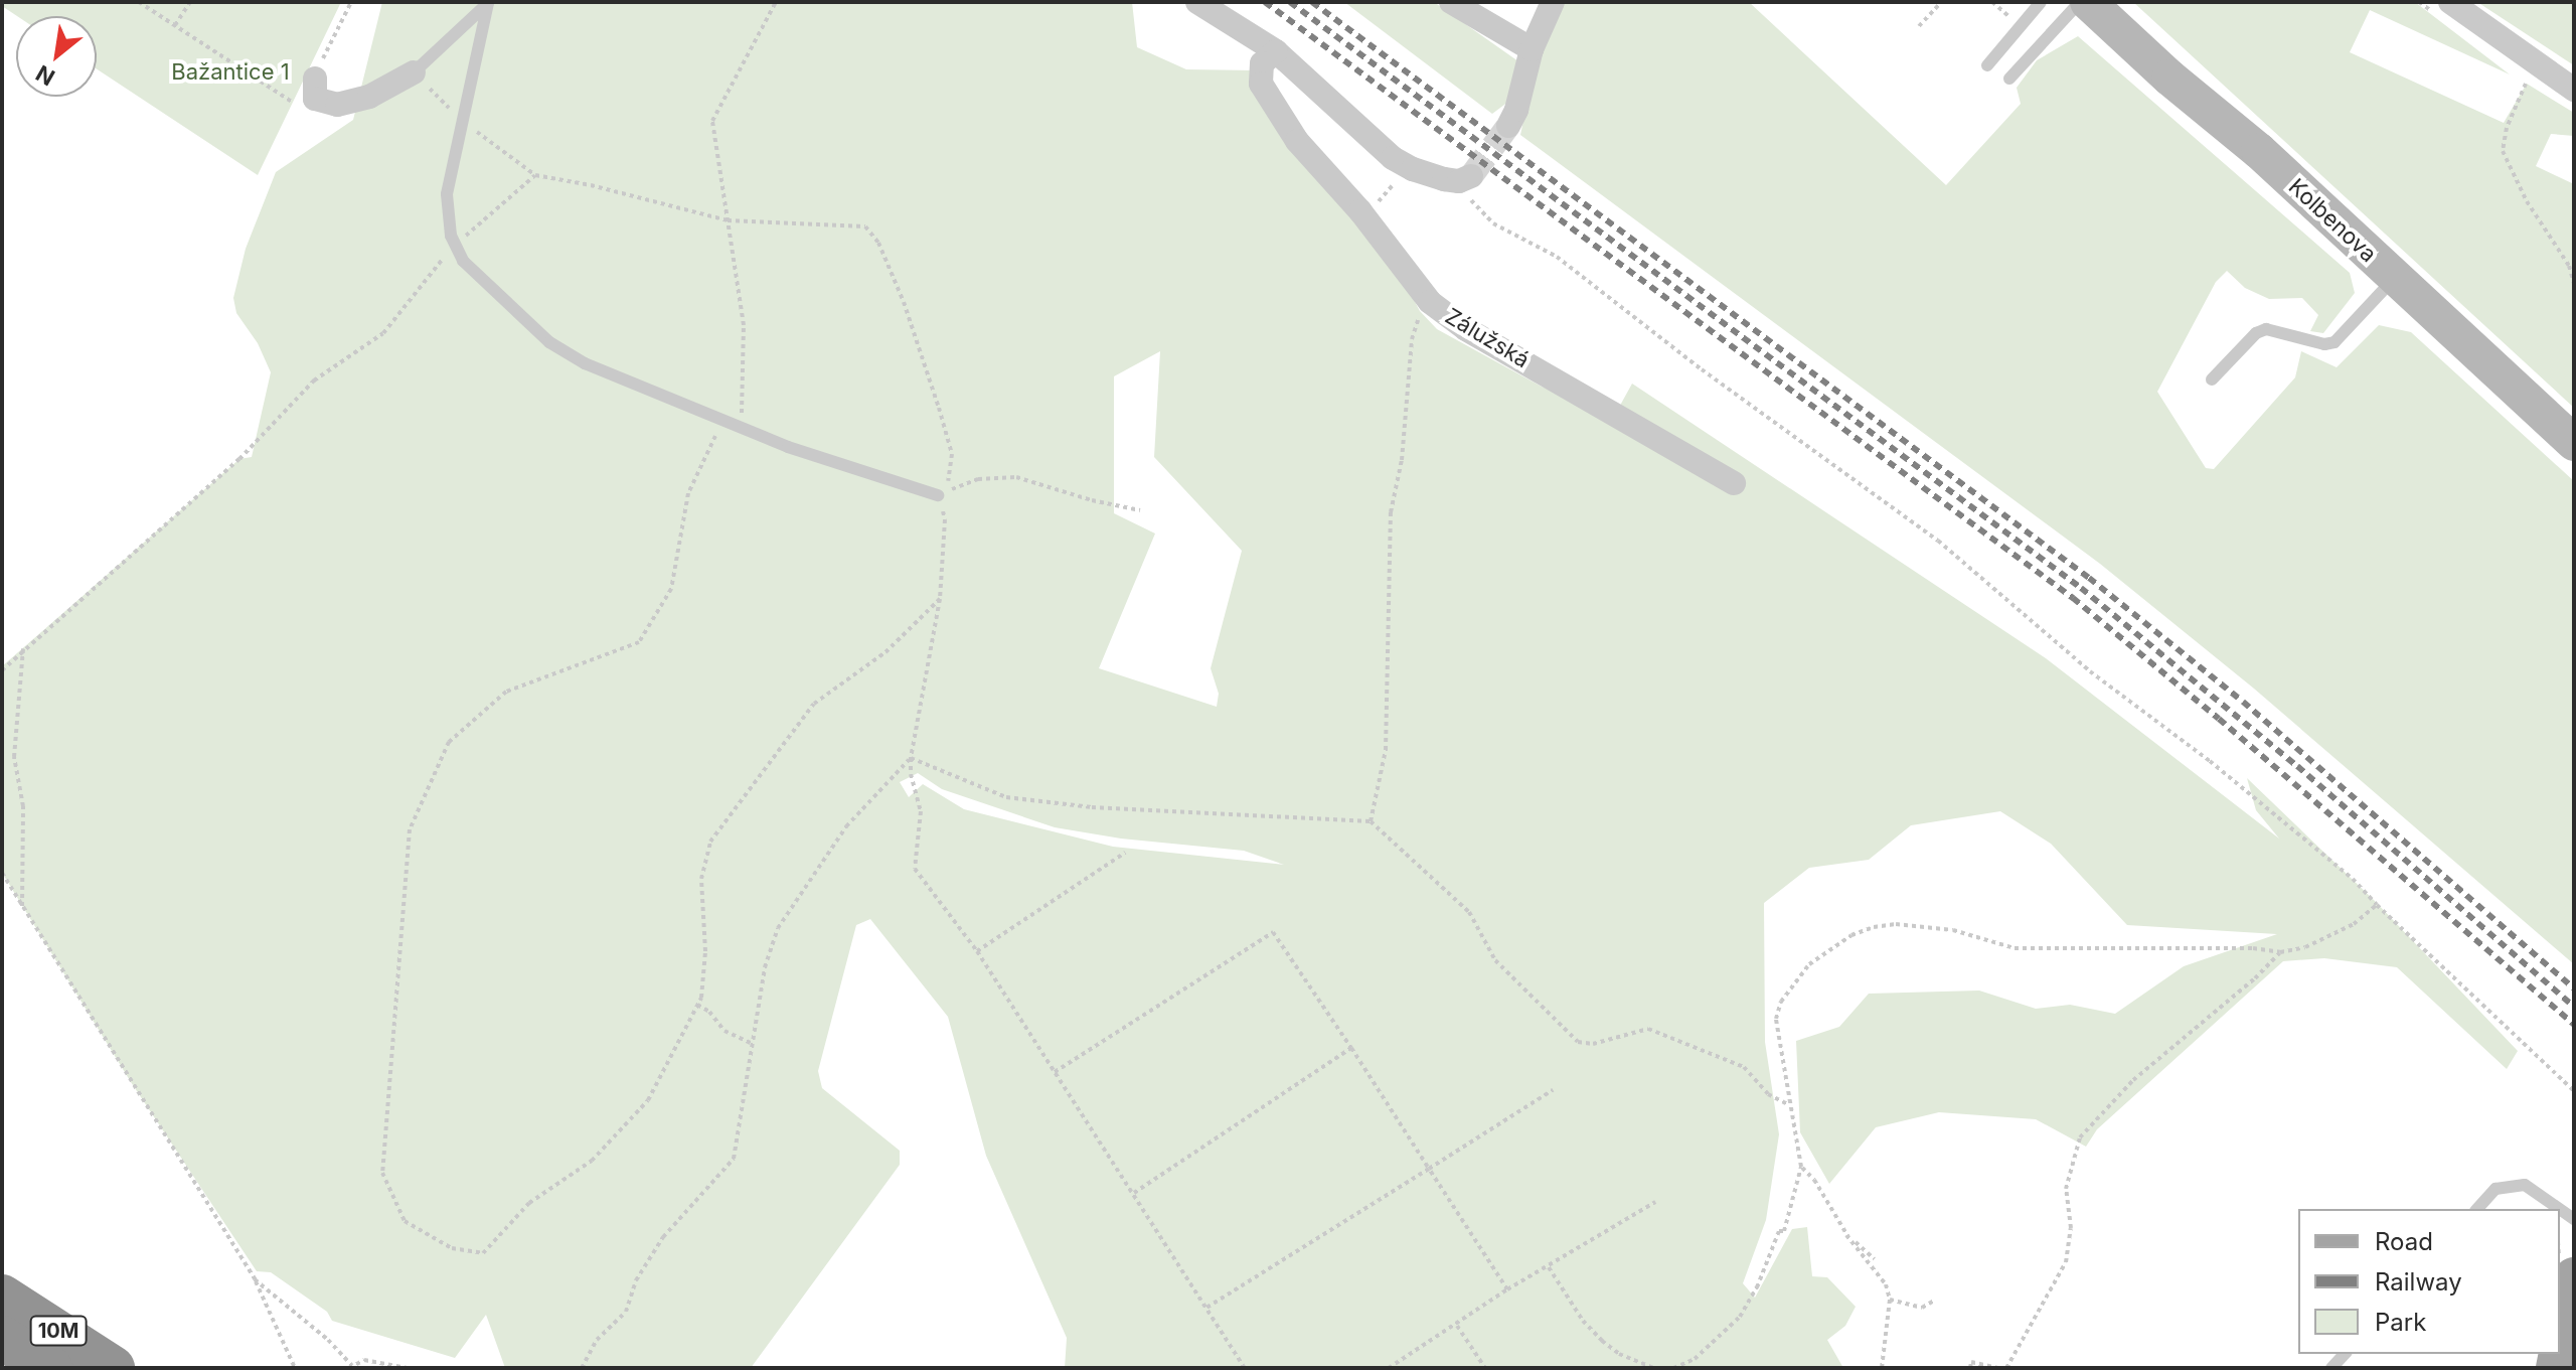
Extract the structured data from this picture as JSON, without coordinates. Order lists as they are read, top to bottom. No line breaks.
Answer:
{"streets":{"highway":["10M"],"main road":["Kolbenova"],"street":["Zálužská"]},"parks":["Bažantice 1"],"legend":["Road","Railway","Park"],"north":"bottom left"}
